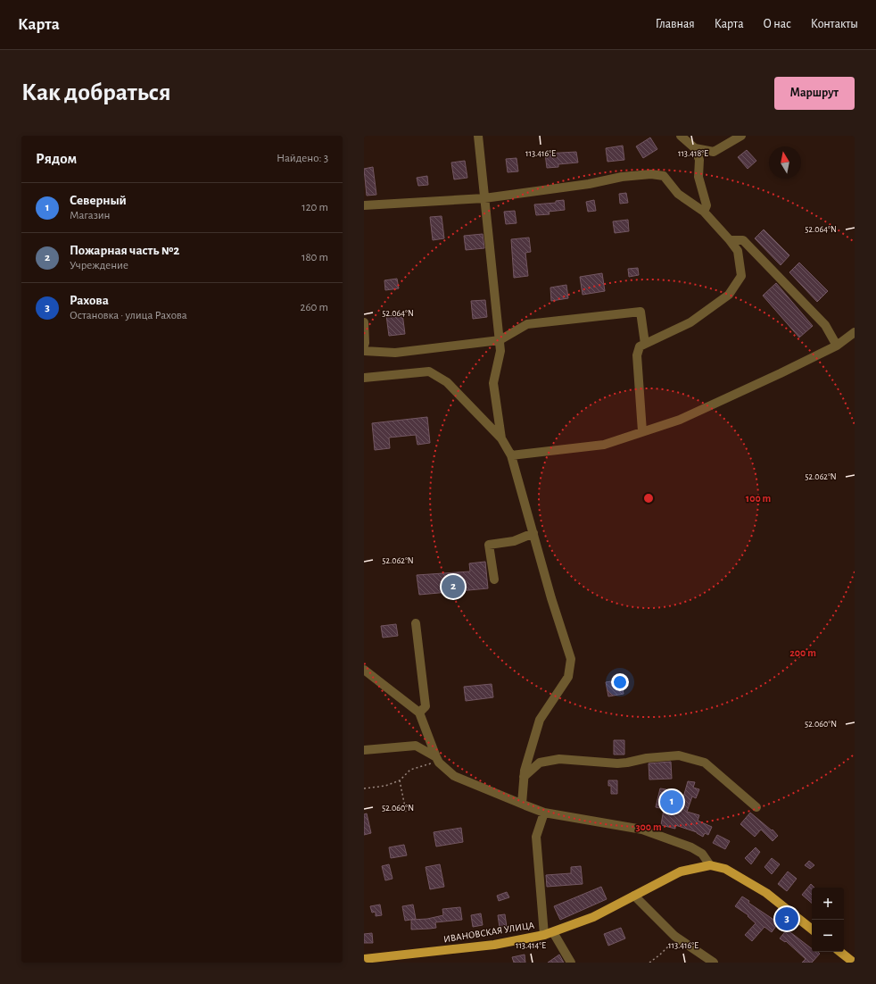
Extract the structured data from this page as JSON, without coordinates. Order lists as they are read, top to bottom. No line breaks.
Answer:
{"streets":{"main road":["ИВАНОВСКАЯ УЛИЦА"]},"north":"top","page":{"header":"Карта","nav":["Главная","Карта","О нас","Контакты"],"buttons":"Маршрут","title":"Как добраться","heading":["Рядом","Найдено: 3"],"list":[{"mark":"1","name":"Северный","note":"Магазин","value":"120 m"},{"mark":"2","name":"Пожарная часть №2","note":"Учреждение","value":"180 m"},{"mark":"3","name":"Рахова","note":"Остановка · улица Рахова","value":"260 m"}],"pins":["2","1","3"],"map_buttons":["+","−"]},"coordinates":["113.416°E","113.418°E","52.064°N","52.062°N","52.060°N","113.414°E"],"rings":["100 m","200 m","300 m"]}
